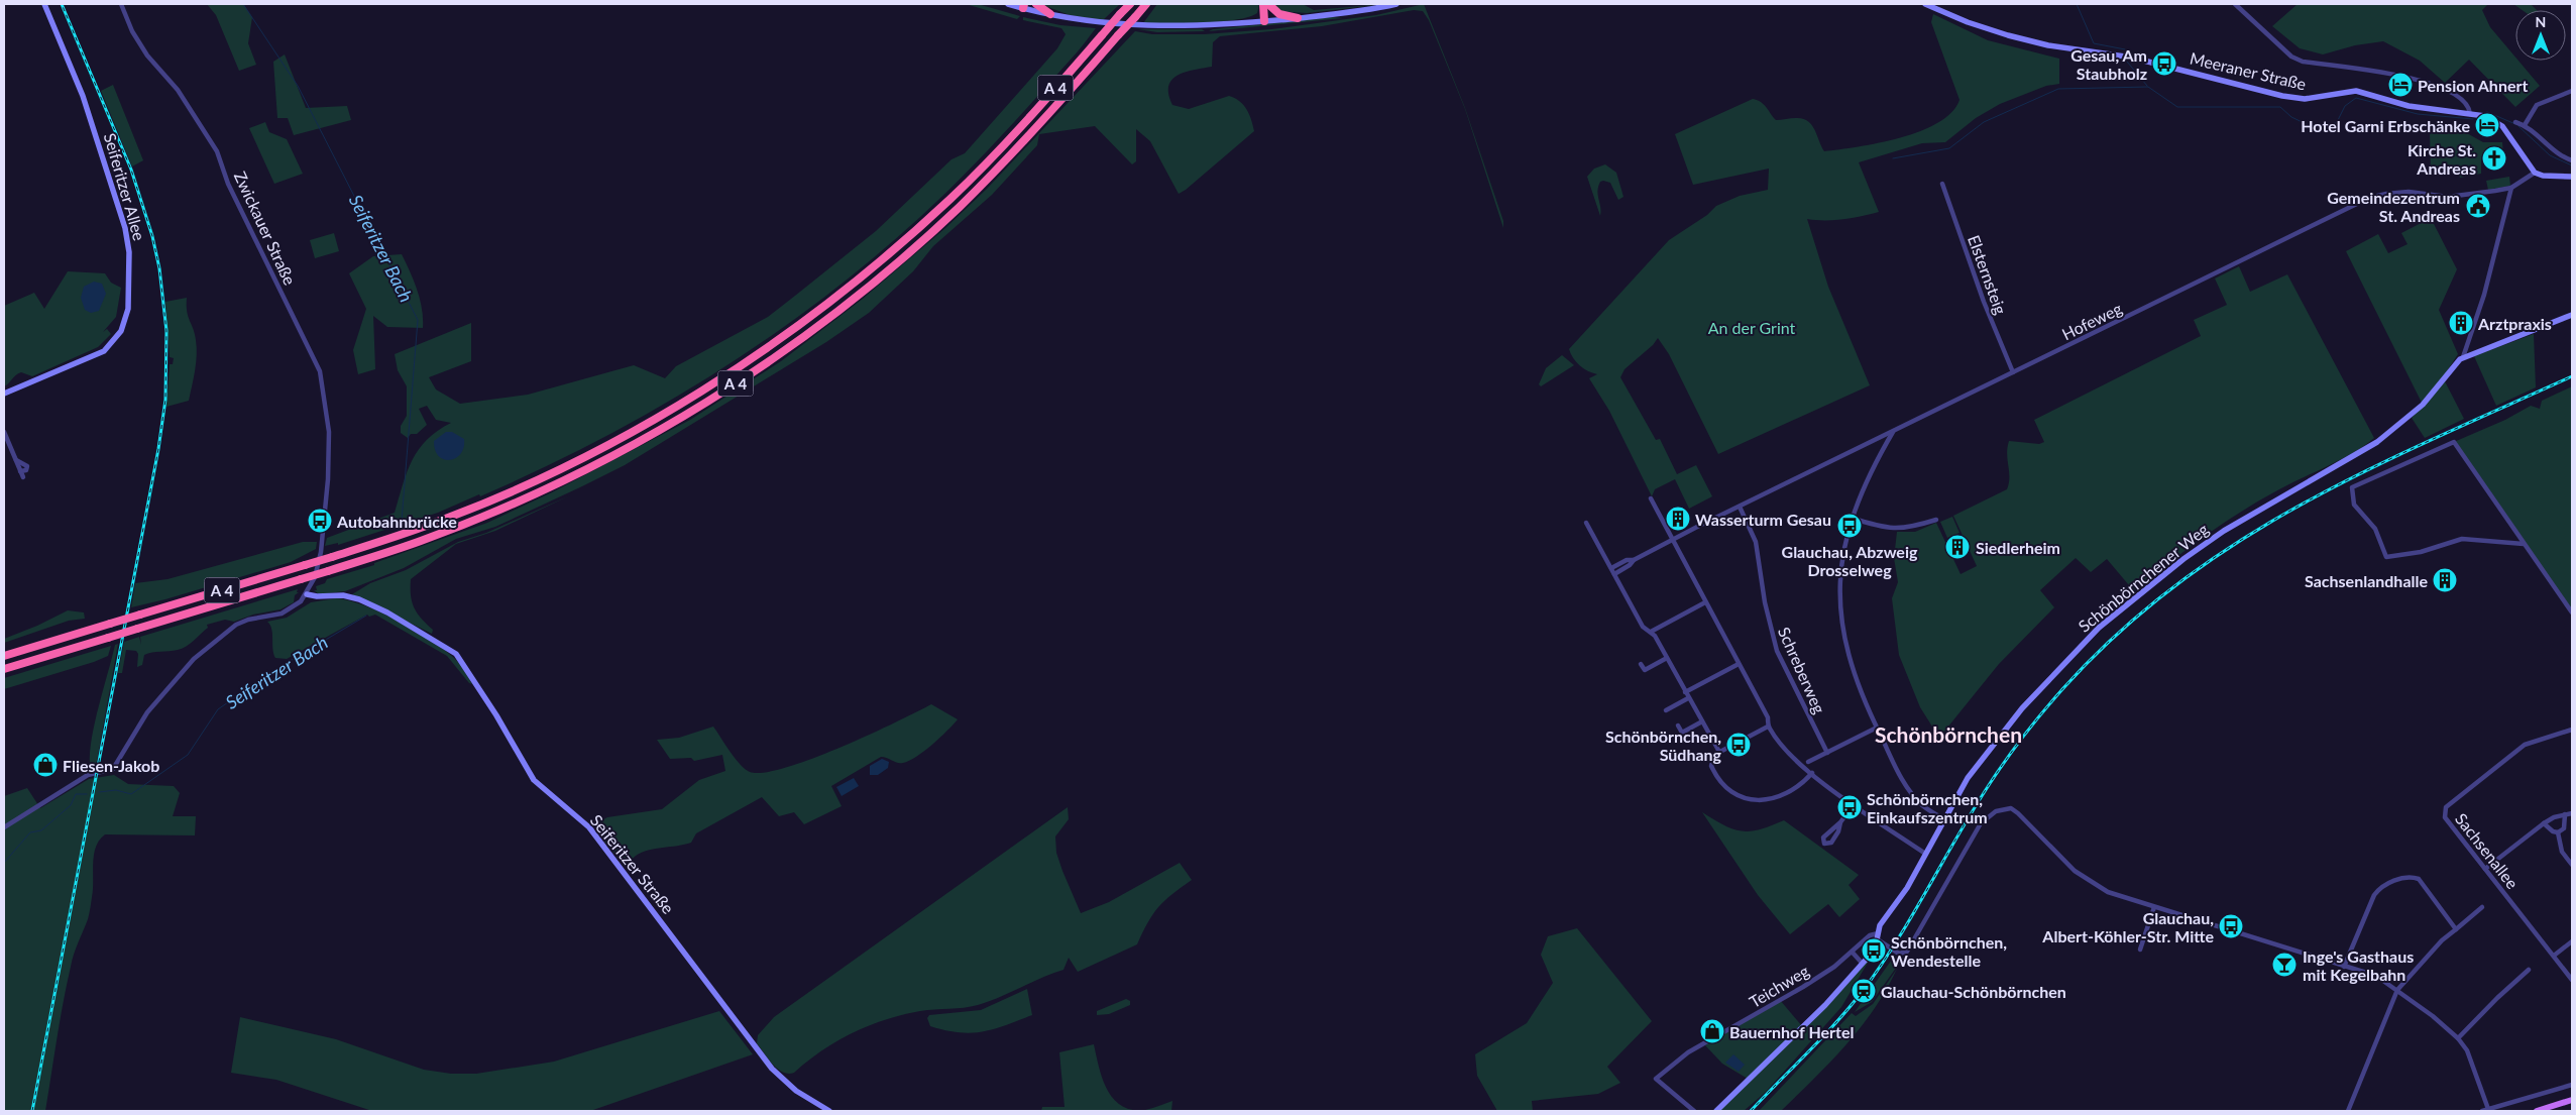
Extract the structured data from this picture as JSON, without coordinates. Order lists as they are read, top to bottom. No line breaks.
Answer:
{"streets":{"highway":["A 4"],"street":["Meeraner Straße","Seiferitzer Allee","Zwickauer Straße","Elsternsteig","Hofeweg","Schönbörnchener Weg","Schreberweg","Sachsenallee","Seiferitzer Straße","Teichweg"]},"crossings":[["Meeraner Straße","Hofeweg"],["Zwickauer Straße","Seiferitzer Straße"],["Elsternsteig","Hofeweg"],["Hofeweg","Schreberweg"],["Schönbörnchener Weg","Teichweg"]],"districts":["Schönbörnchen"],"water":["Seiferitzer Bach"],"parks":["An der Grint"],"places":{"bus stop":["Gesau, Am Staubholz","Autobahnbrücke","Glauchau, Abzweig Drosselweg","Schönbörnchen, Südhang","Schönbörnchen, Einkaufszentrum","Glauchau, Albert-Köhler-Str. Mitte","Schönbörnchen, Wendestelle"],"hotel":["Pension Ahnert","Hotel Garni Erbschänke"],"church":["Kirche St. Andreas"],"public building":["Gemeindezentrum St. Andreas"],"building":["Arztpraxis","Wasserturm Gesau","Siedlerheim","Sachsenlandhalle"],"shop":["Fliesen-Jakob","Bauernhof Hertel"],"bar":["Inge's Gasthaus mit Kegelbahn"],"station":["Glauchau-Schönbörnchen"]},"north":"top"}
